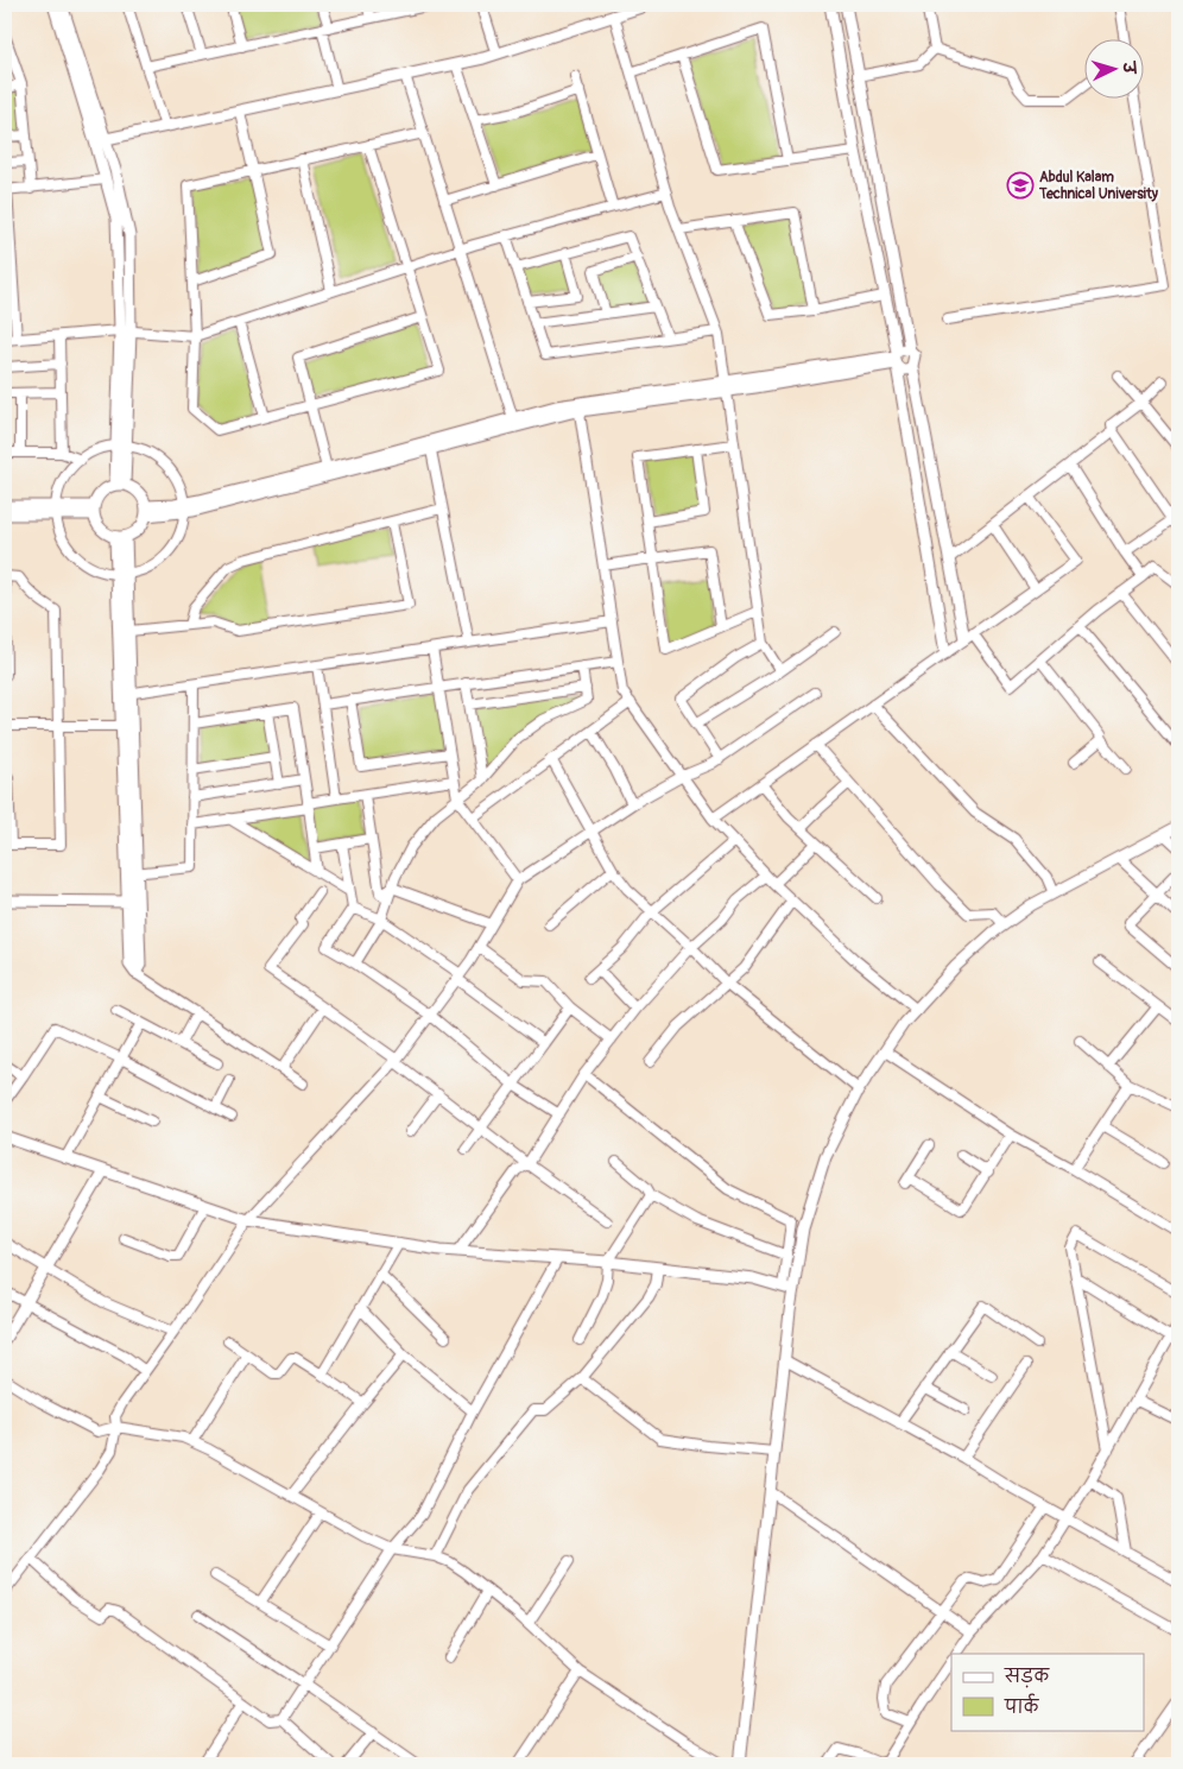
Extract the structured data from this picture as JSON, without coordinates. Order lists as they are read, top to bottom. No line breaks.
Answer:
{"places":{"school or university":["Abdul Kalam Technical University"]},"legend":["सड़क","पार्क"],"north":"right"}
